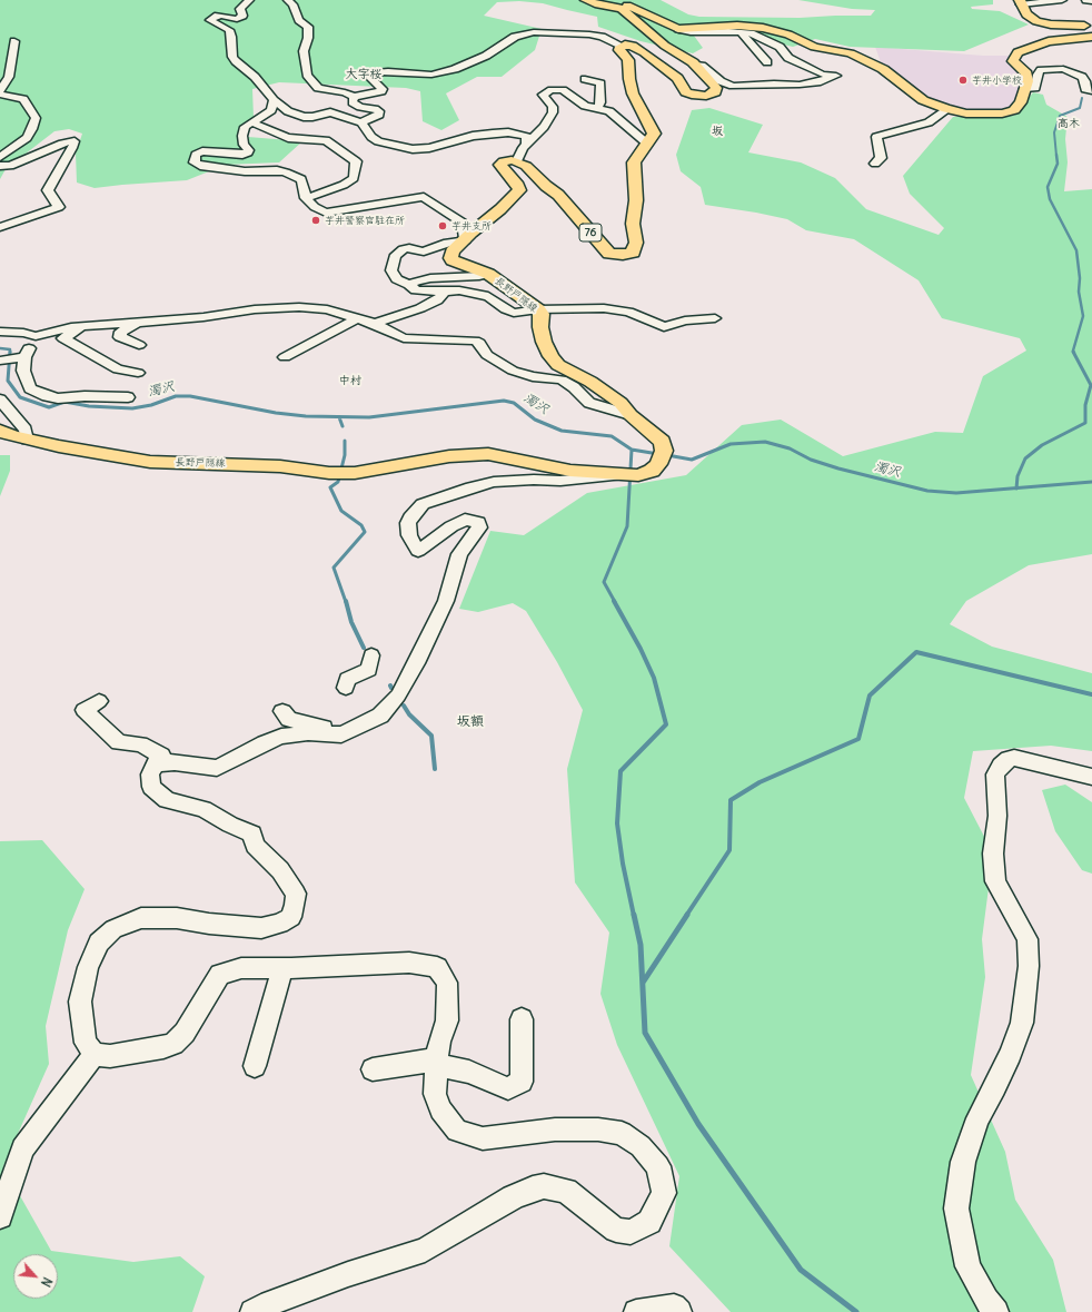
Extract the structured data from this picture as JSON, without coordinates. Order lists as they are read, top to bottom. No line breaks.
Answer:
{"streets":{"main road":["76","長野戸隠線"]},"crossings":[["76","長野戸隠線"]],"districts":["大字桜","高木","坂","中村","坂額"],"water":["濁沢"],"places":["芋井小学校","芋井警察官駐在所","芋井支所"],"north":"bottom right"}
